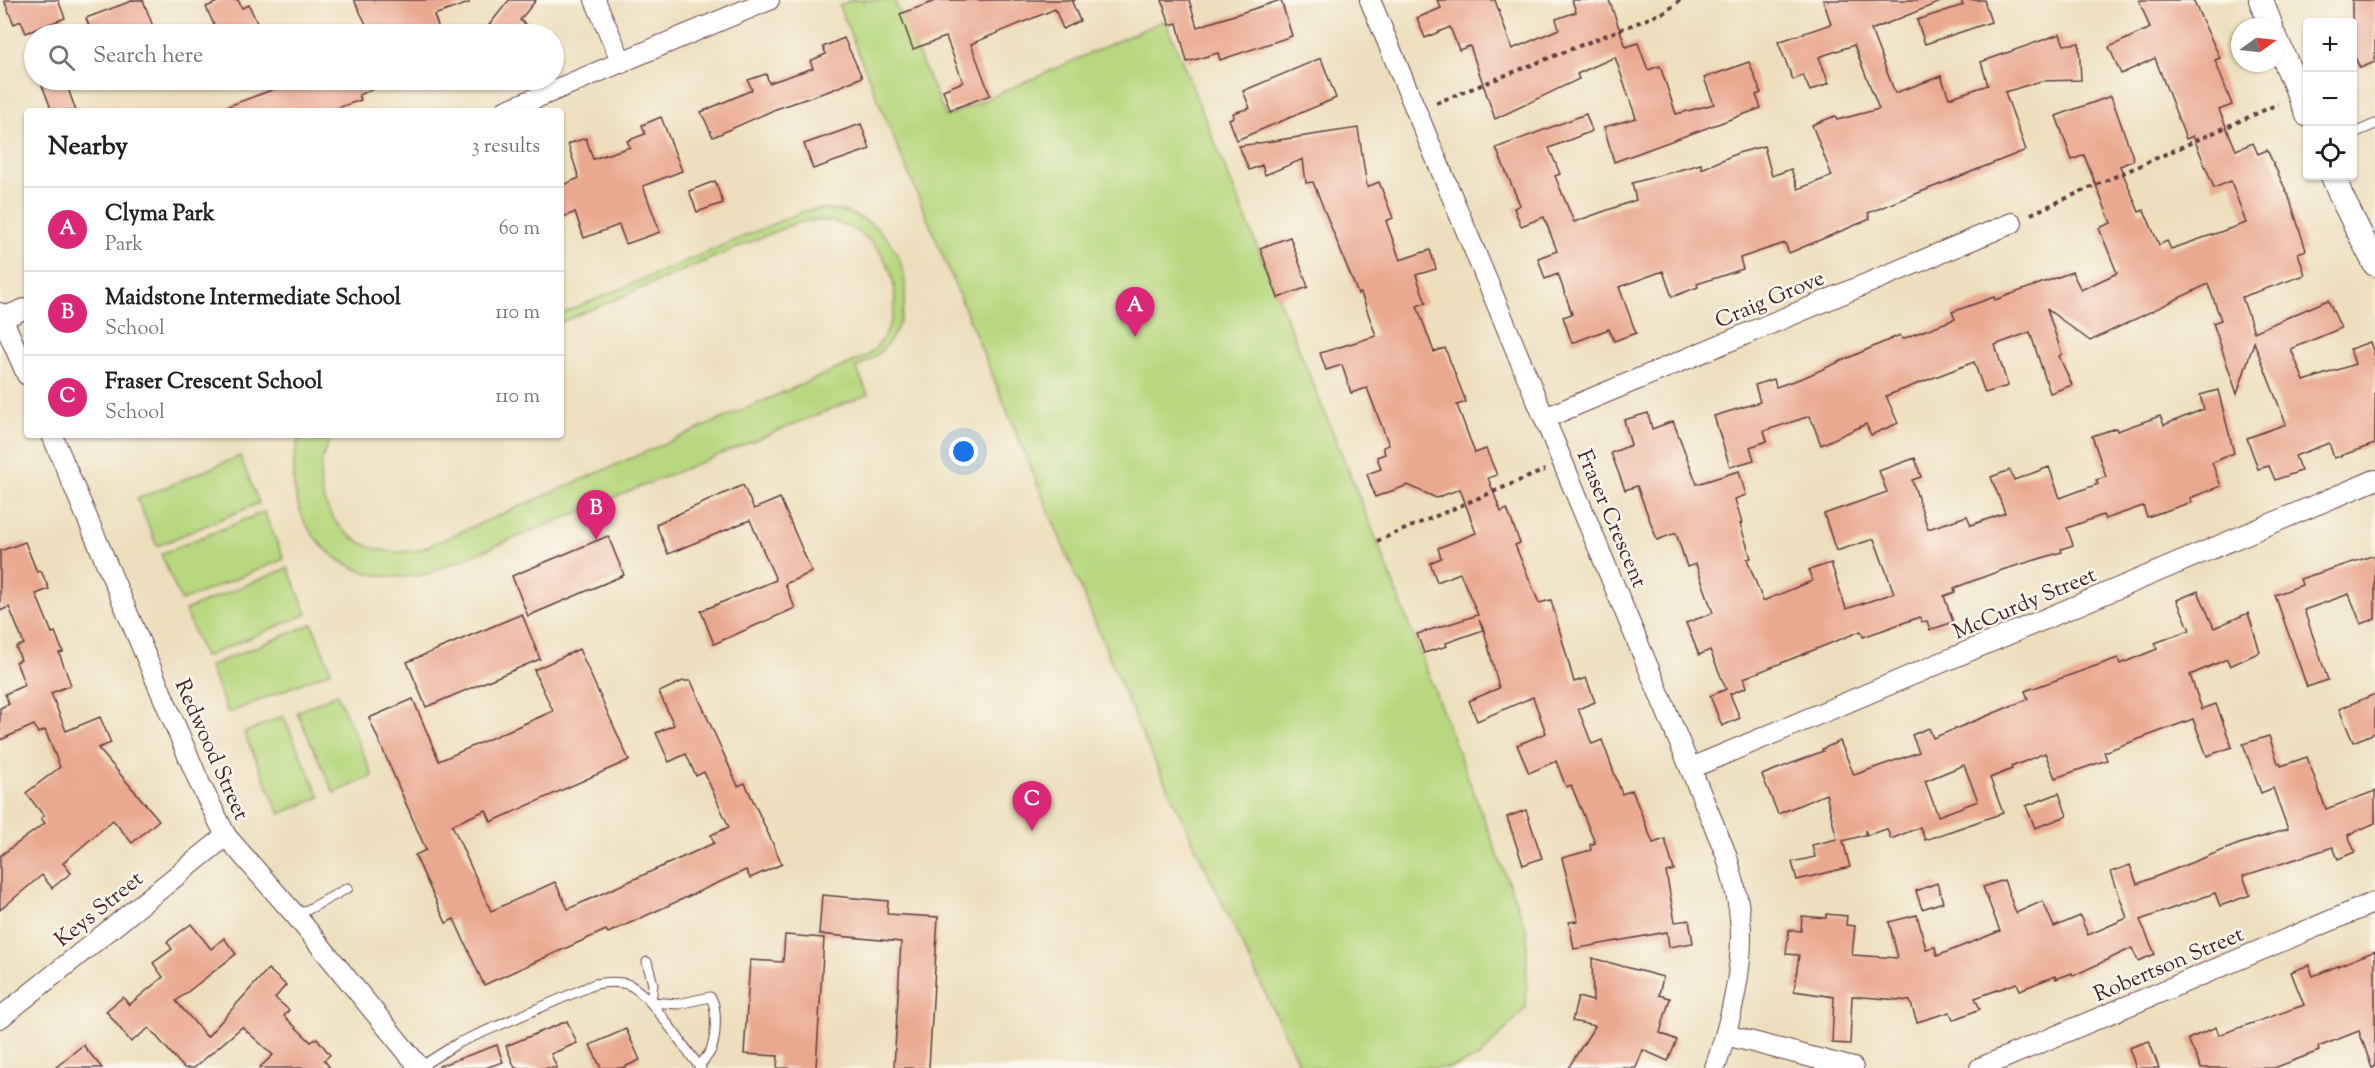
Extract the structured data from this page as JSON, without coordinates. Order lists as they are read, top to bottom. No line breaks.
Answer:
{"streets":{"street":["Craig Grove","Fraser Crescent","McCurdy Street","Redwood Street","Keys Street","Robertson Street"]},"crossings":[["Craig Grove","Fraser Crescent"],["Fraser Crescent","McCurdy Street"],["Redwood Street","Keys Street"]],"north":"right","page":{"map_buttons":["+","−"],"search":"Search here","heading":["Nearby","3 results"],"list":[{"mark":"A","name":"Clyma Park","note":"Park","value":"60 m"},{"mark":"B","name":"Maidstone Intermediate School","note":"School","value":"110 m"},{"mark":"C","name":"Fraser Crescent School","note":"School","value":"110 m"}],"pins":["A","B","C"]}}
